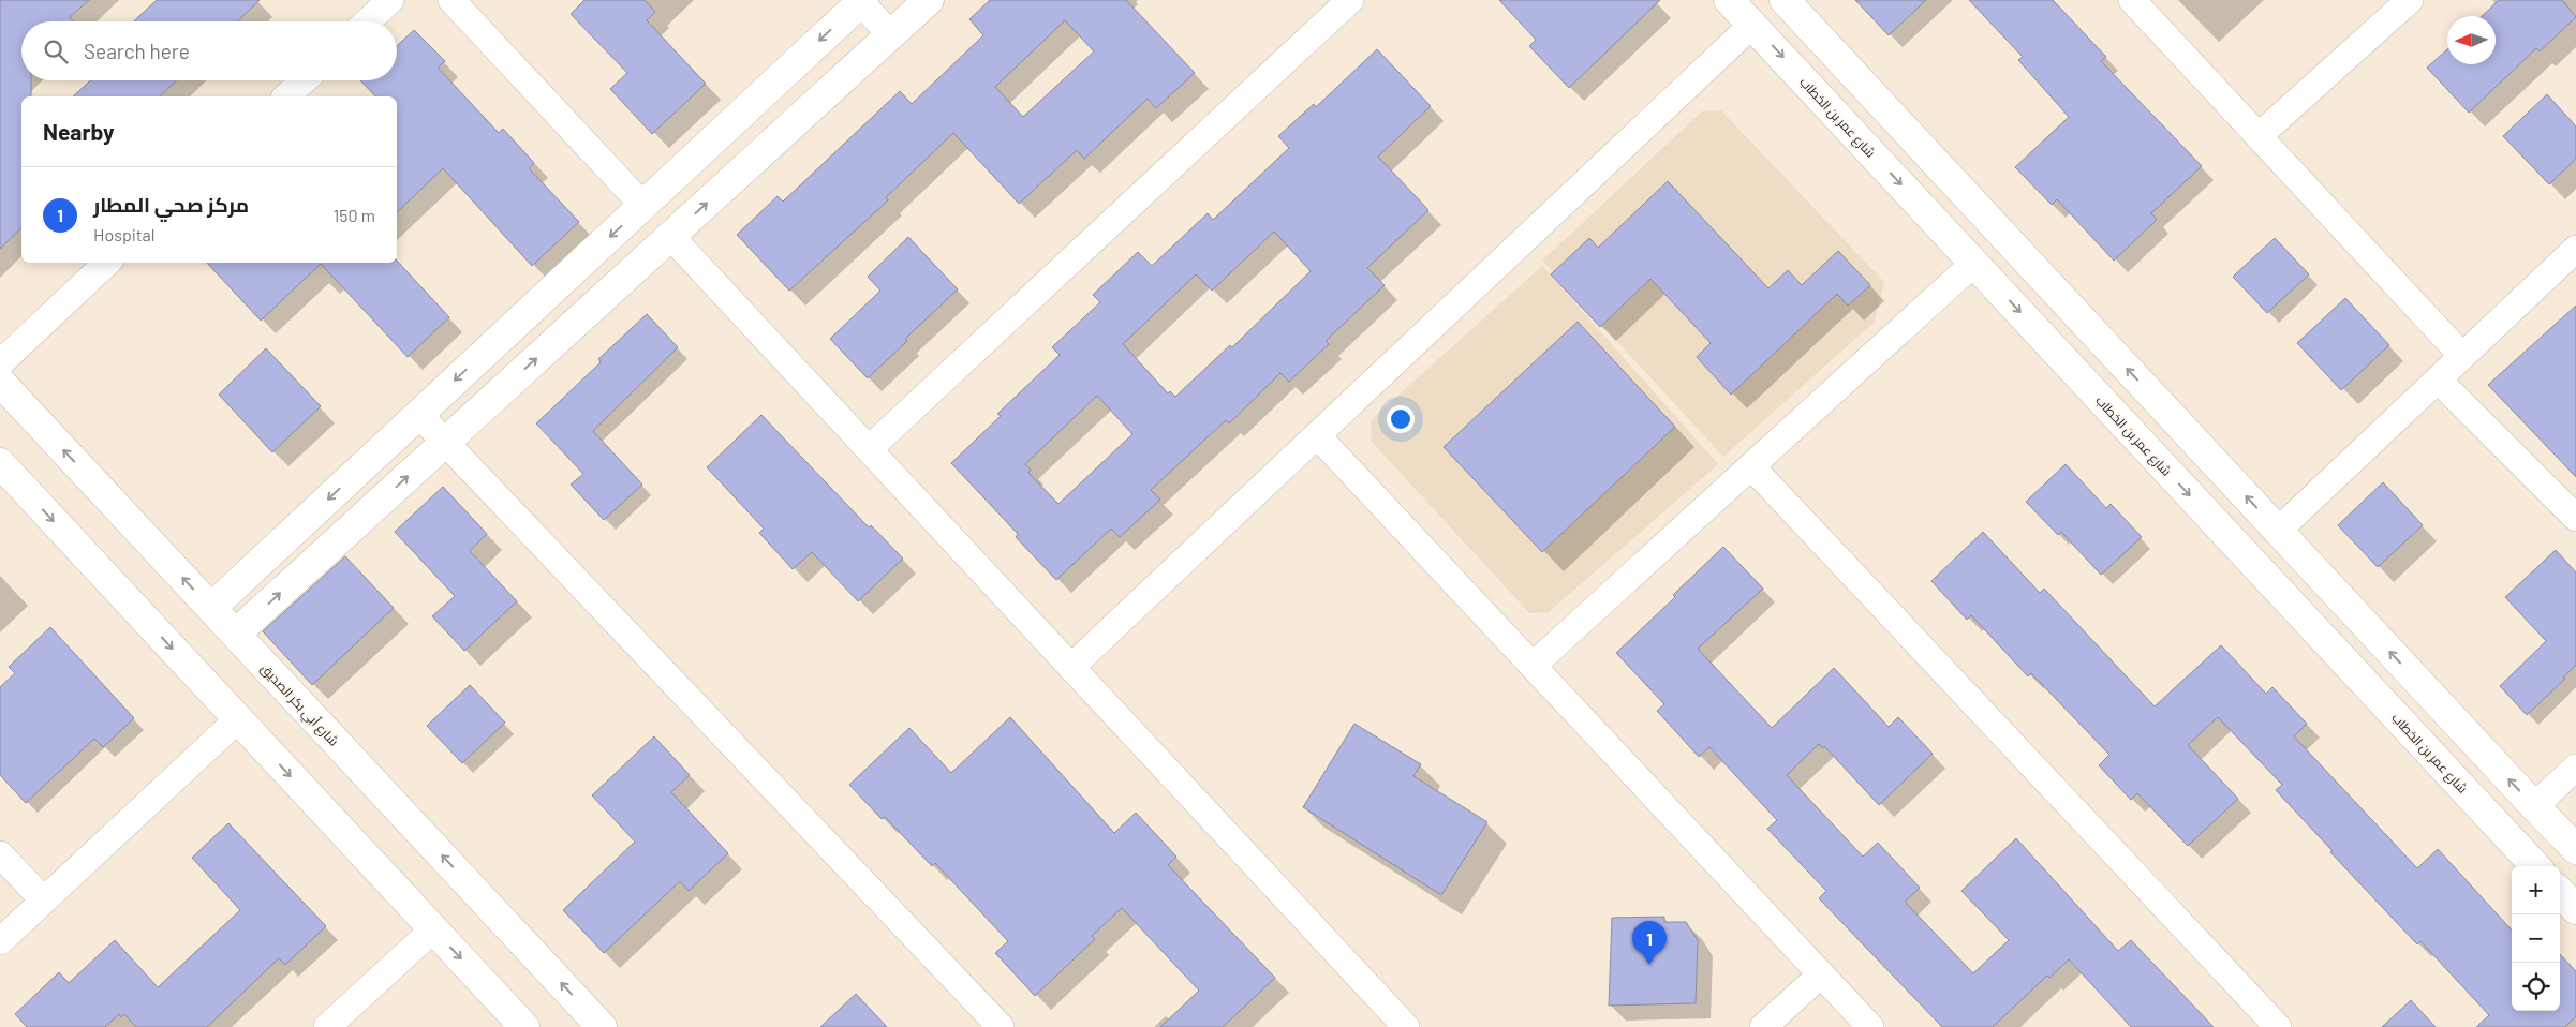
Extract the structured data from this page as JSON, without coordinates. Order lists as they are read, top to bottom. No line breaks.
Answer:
{"streets":{"street":["شارع عمر بن الخطاب","شارع أبي بكر الصديق"]},"north":"left","page":{"search":"Search here","heading":"Nearby","list":[{"mark":"1","name":"مركز صحي المطار","note":"Hospital","value":"150 m"}],"map_buttons":["+","−"],"pins":"1"}}
